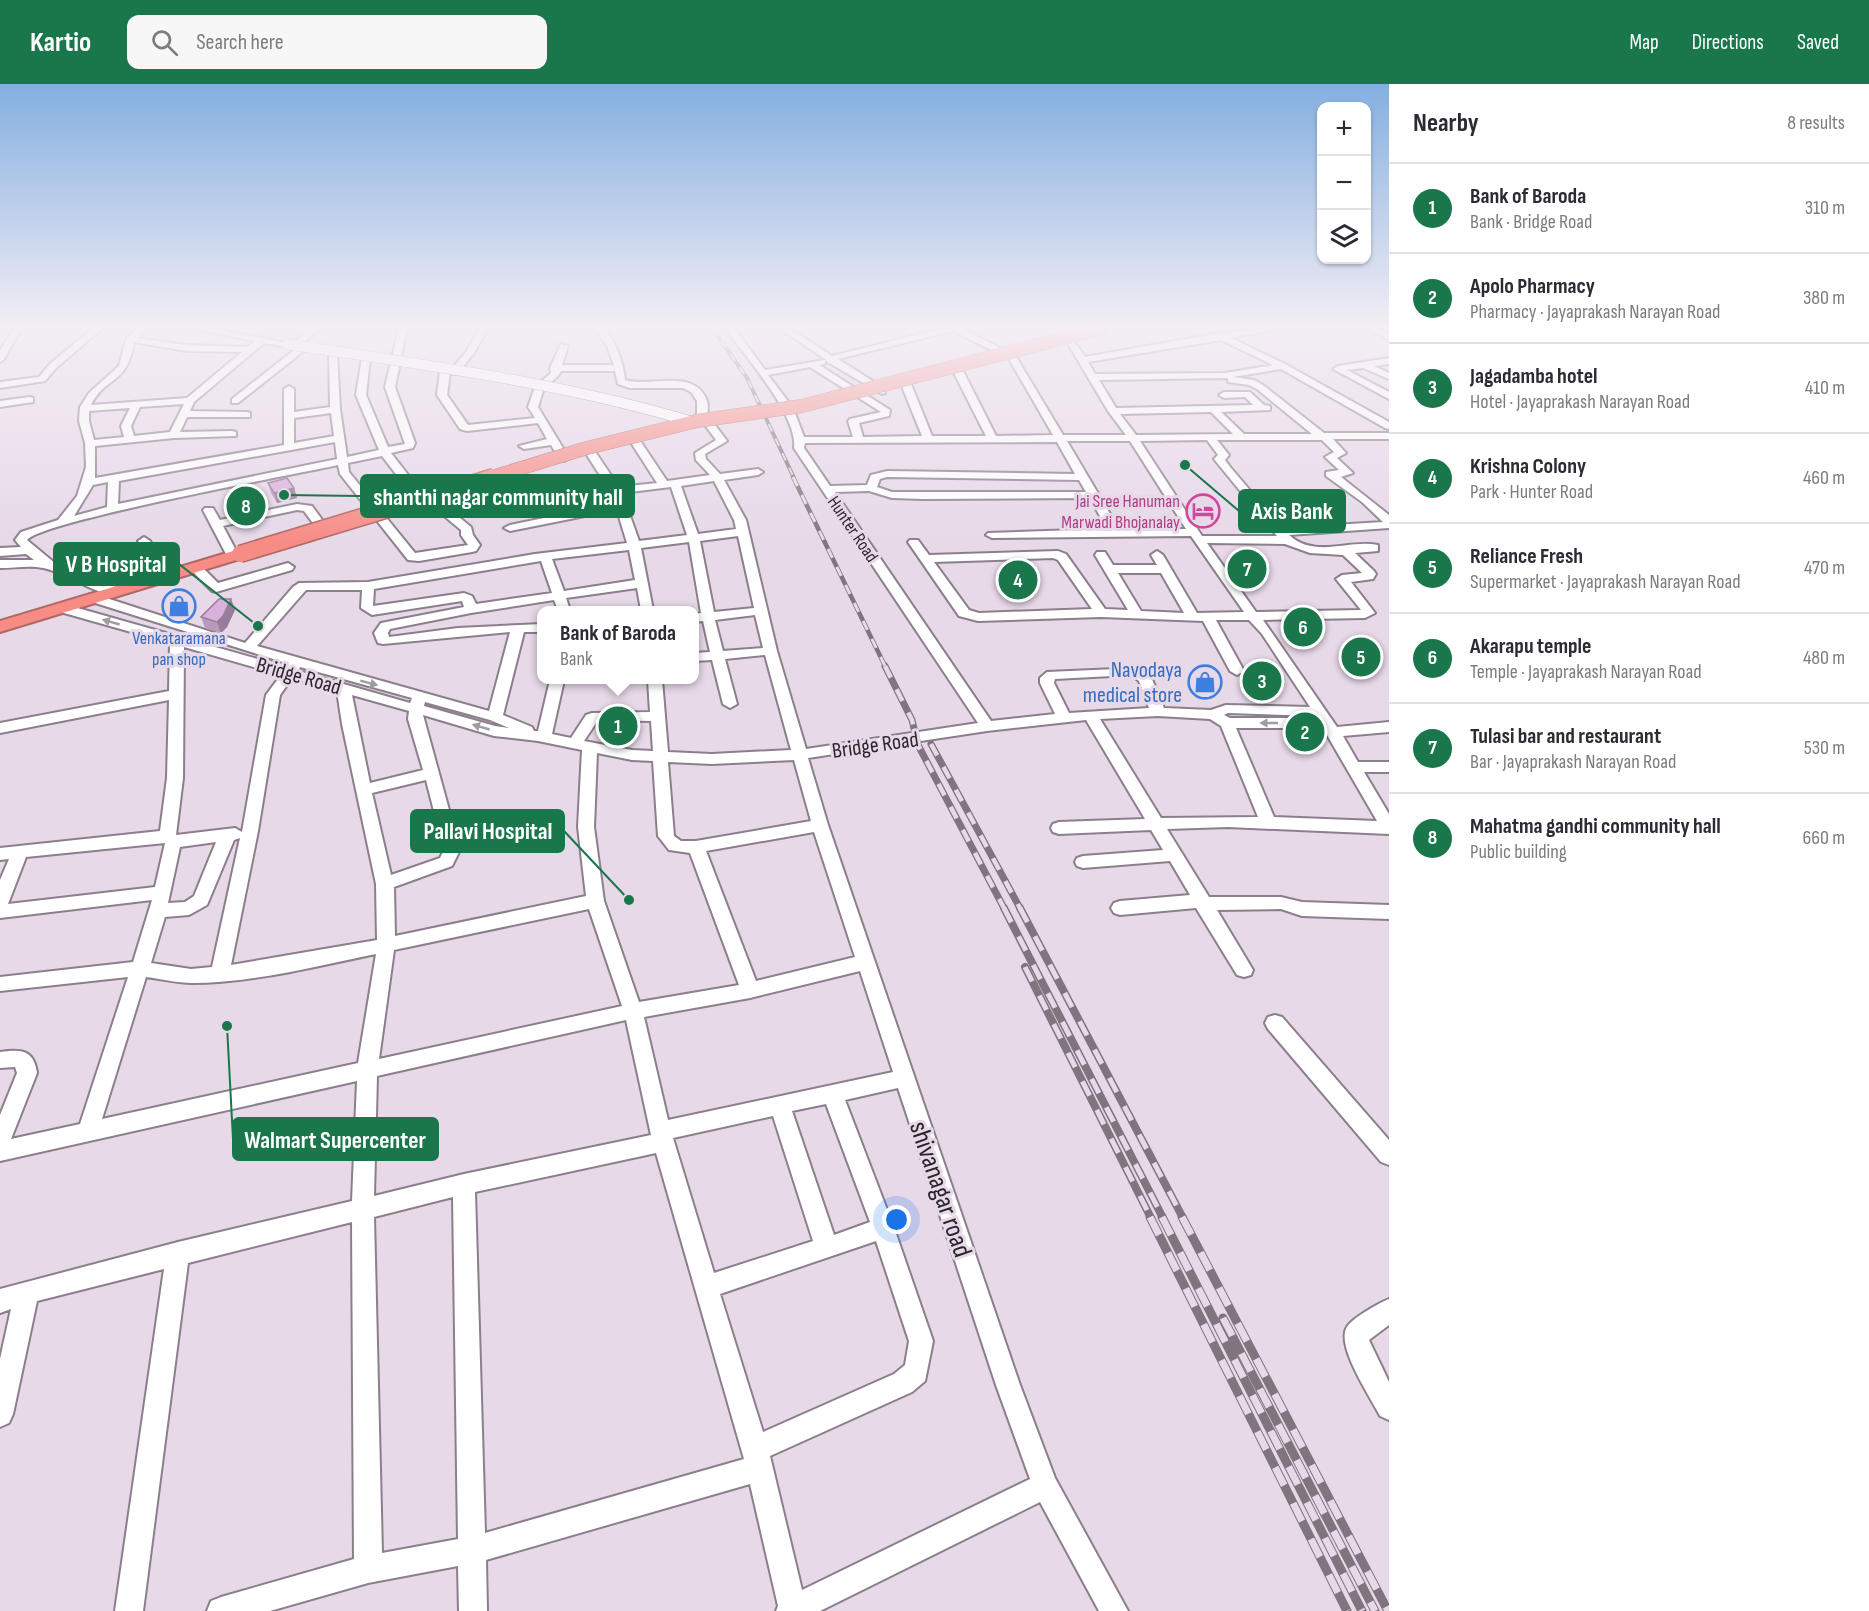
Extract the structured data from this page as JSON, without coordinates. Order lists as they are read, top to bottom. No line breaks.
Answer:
{"streets":{"street":["Hunter Road","Bridge Road","shivanagar road"]},"crossings":[["Hunter Road","Bridge Road"],["Bridge Road","shivanagar road"]],"places":{"other":["Axis Bank","shanthi nagar community hall","V B Hospital","Pallavi Hospital","Walmart Supercenter"],"hotel":["Jai Sree Hanuman Marwadi Bhojanalay"],"shop":["Venkataramana pan shop","Navodaya medical store"]},"page":{"header":"Kartio","search":"Search here","nav":["Map","Directions","Saved"],"heading":["Nearby","8 results"],"map_buttons":["+","−"],"list":[{"mark":"1","name":"Bank of Baroda","note":"Bank · Bridge Road","value":"310 m"},{"mark":"2","name":"Apolo Pharmacy","note":"Pharmacy · Jayaprakash Narayan Road","value":"380 m"},{"mark":"3","name":"Jagadamba hotel","note":"Hotel · Jayaprakash Narayan Road","value":"410 m"},{"mark":"4","name":"Krishna Colony","note":"Park · Hunter Road","value":"460 m"},{"mark":"5","name":"Reliance Fresh","note":"Supermarket · Jayaprakash Narayan Road","value":"470 m"},{"mark":"6","name":"Akarapu temple","note":"Temple · Jayaprakash Narayan Road","value":"480 m"},{"mark":"7","name":"Tulasi bar and restaurant","note":"Bar · Jayaprakash Narayan Road","value":"530 m"},{"mark":"8","name":"Mahatma gandhi community hall","note":"Public building","value":"660 m"}],"pins":["8","7","4","6","5","3","1","2"],"popup":["Bank of Baroda","Bank"]}}
